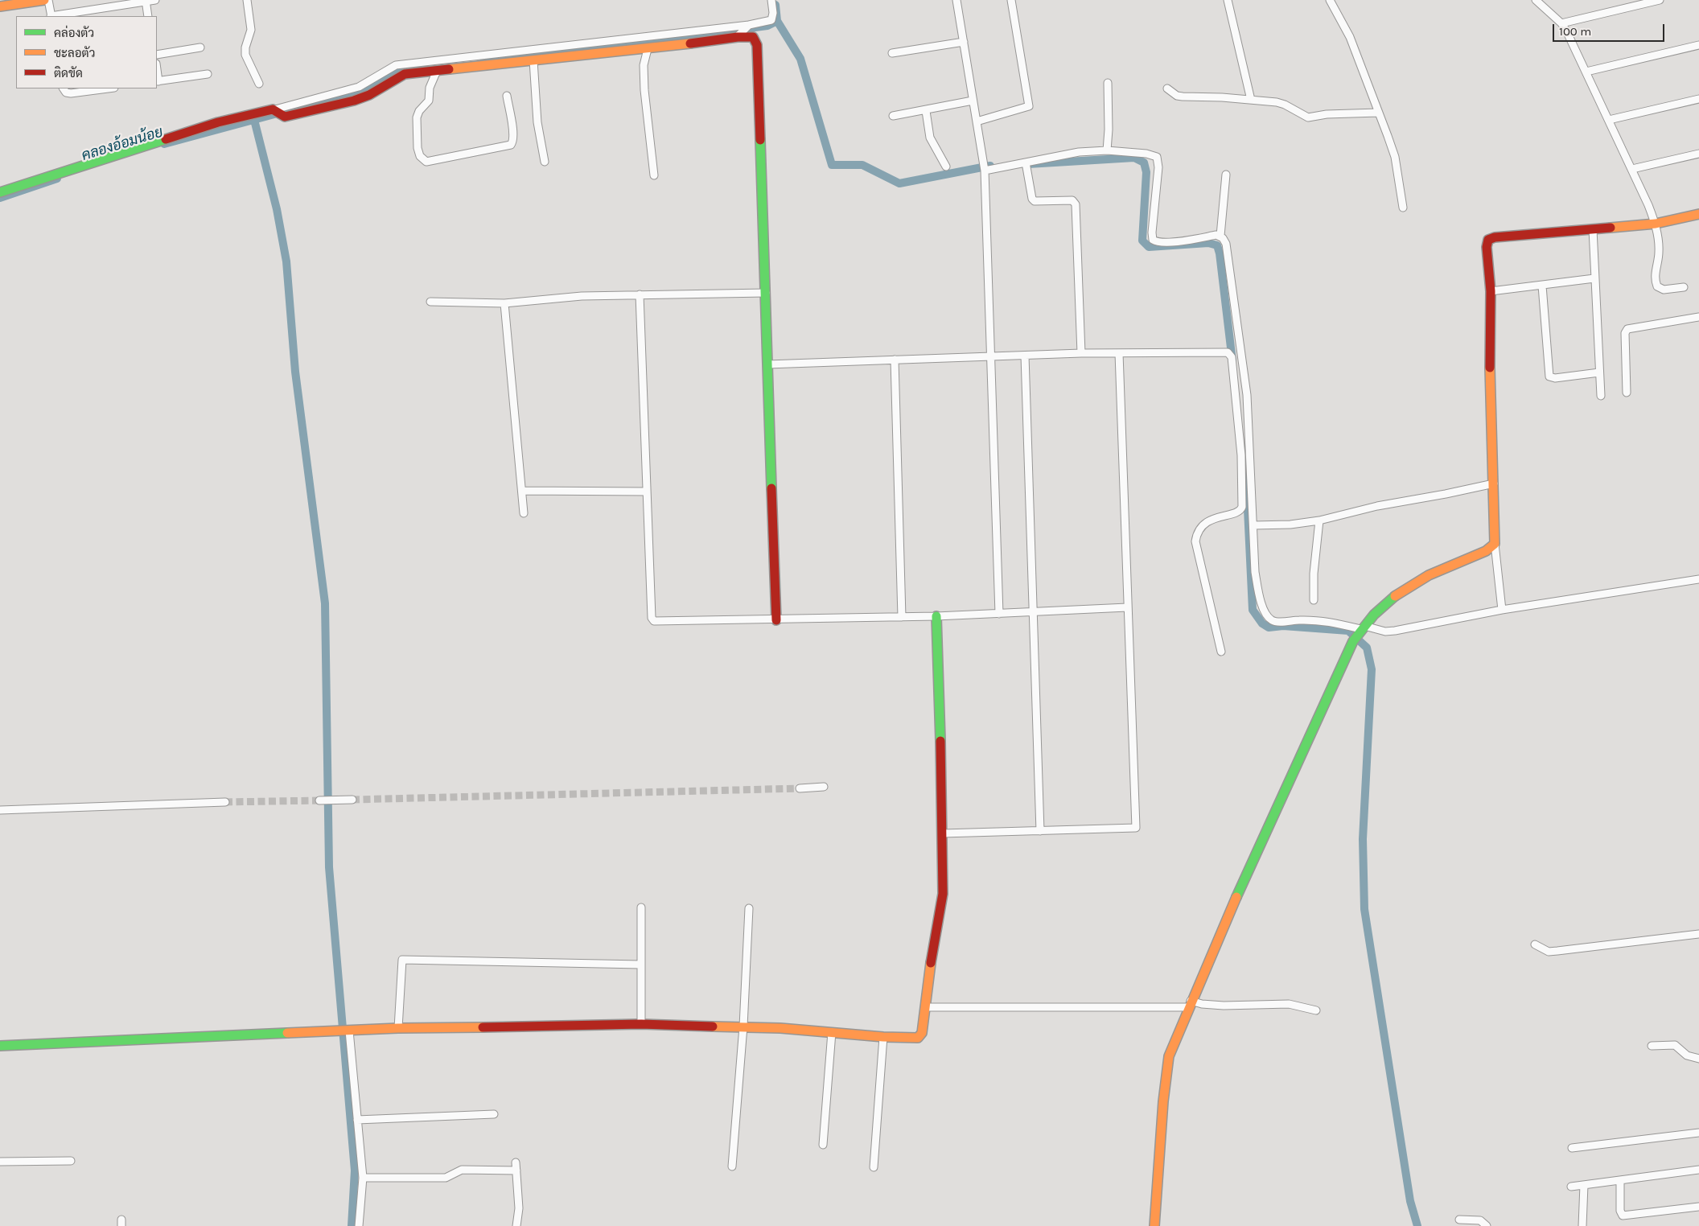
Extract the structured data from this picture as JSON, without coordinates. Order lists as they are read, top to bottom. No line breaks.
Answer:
{"water":["คลองอ้อมน้อย"],"legend":["คล่องตัว","ชะลอตัว","ติดขัด"],"scale_bar":"100 m"}
